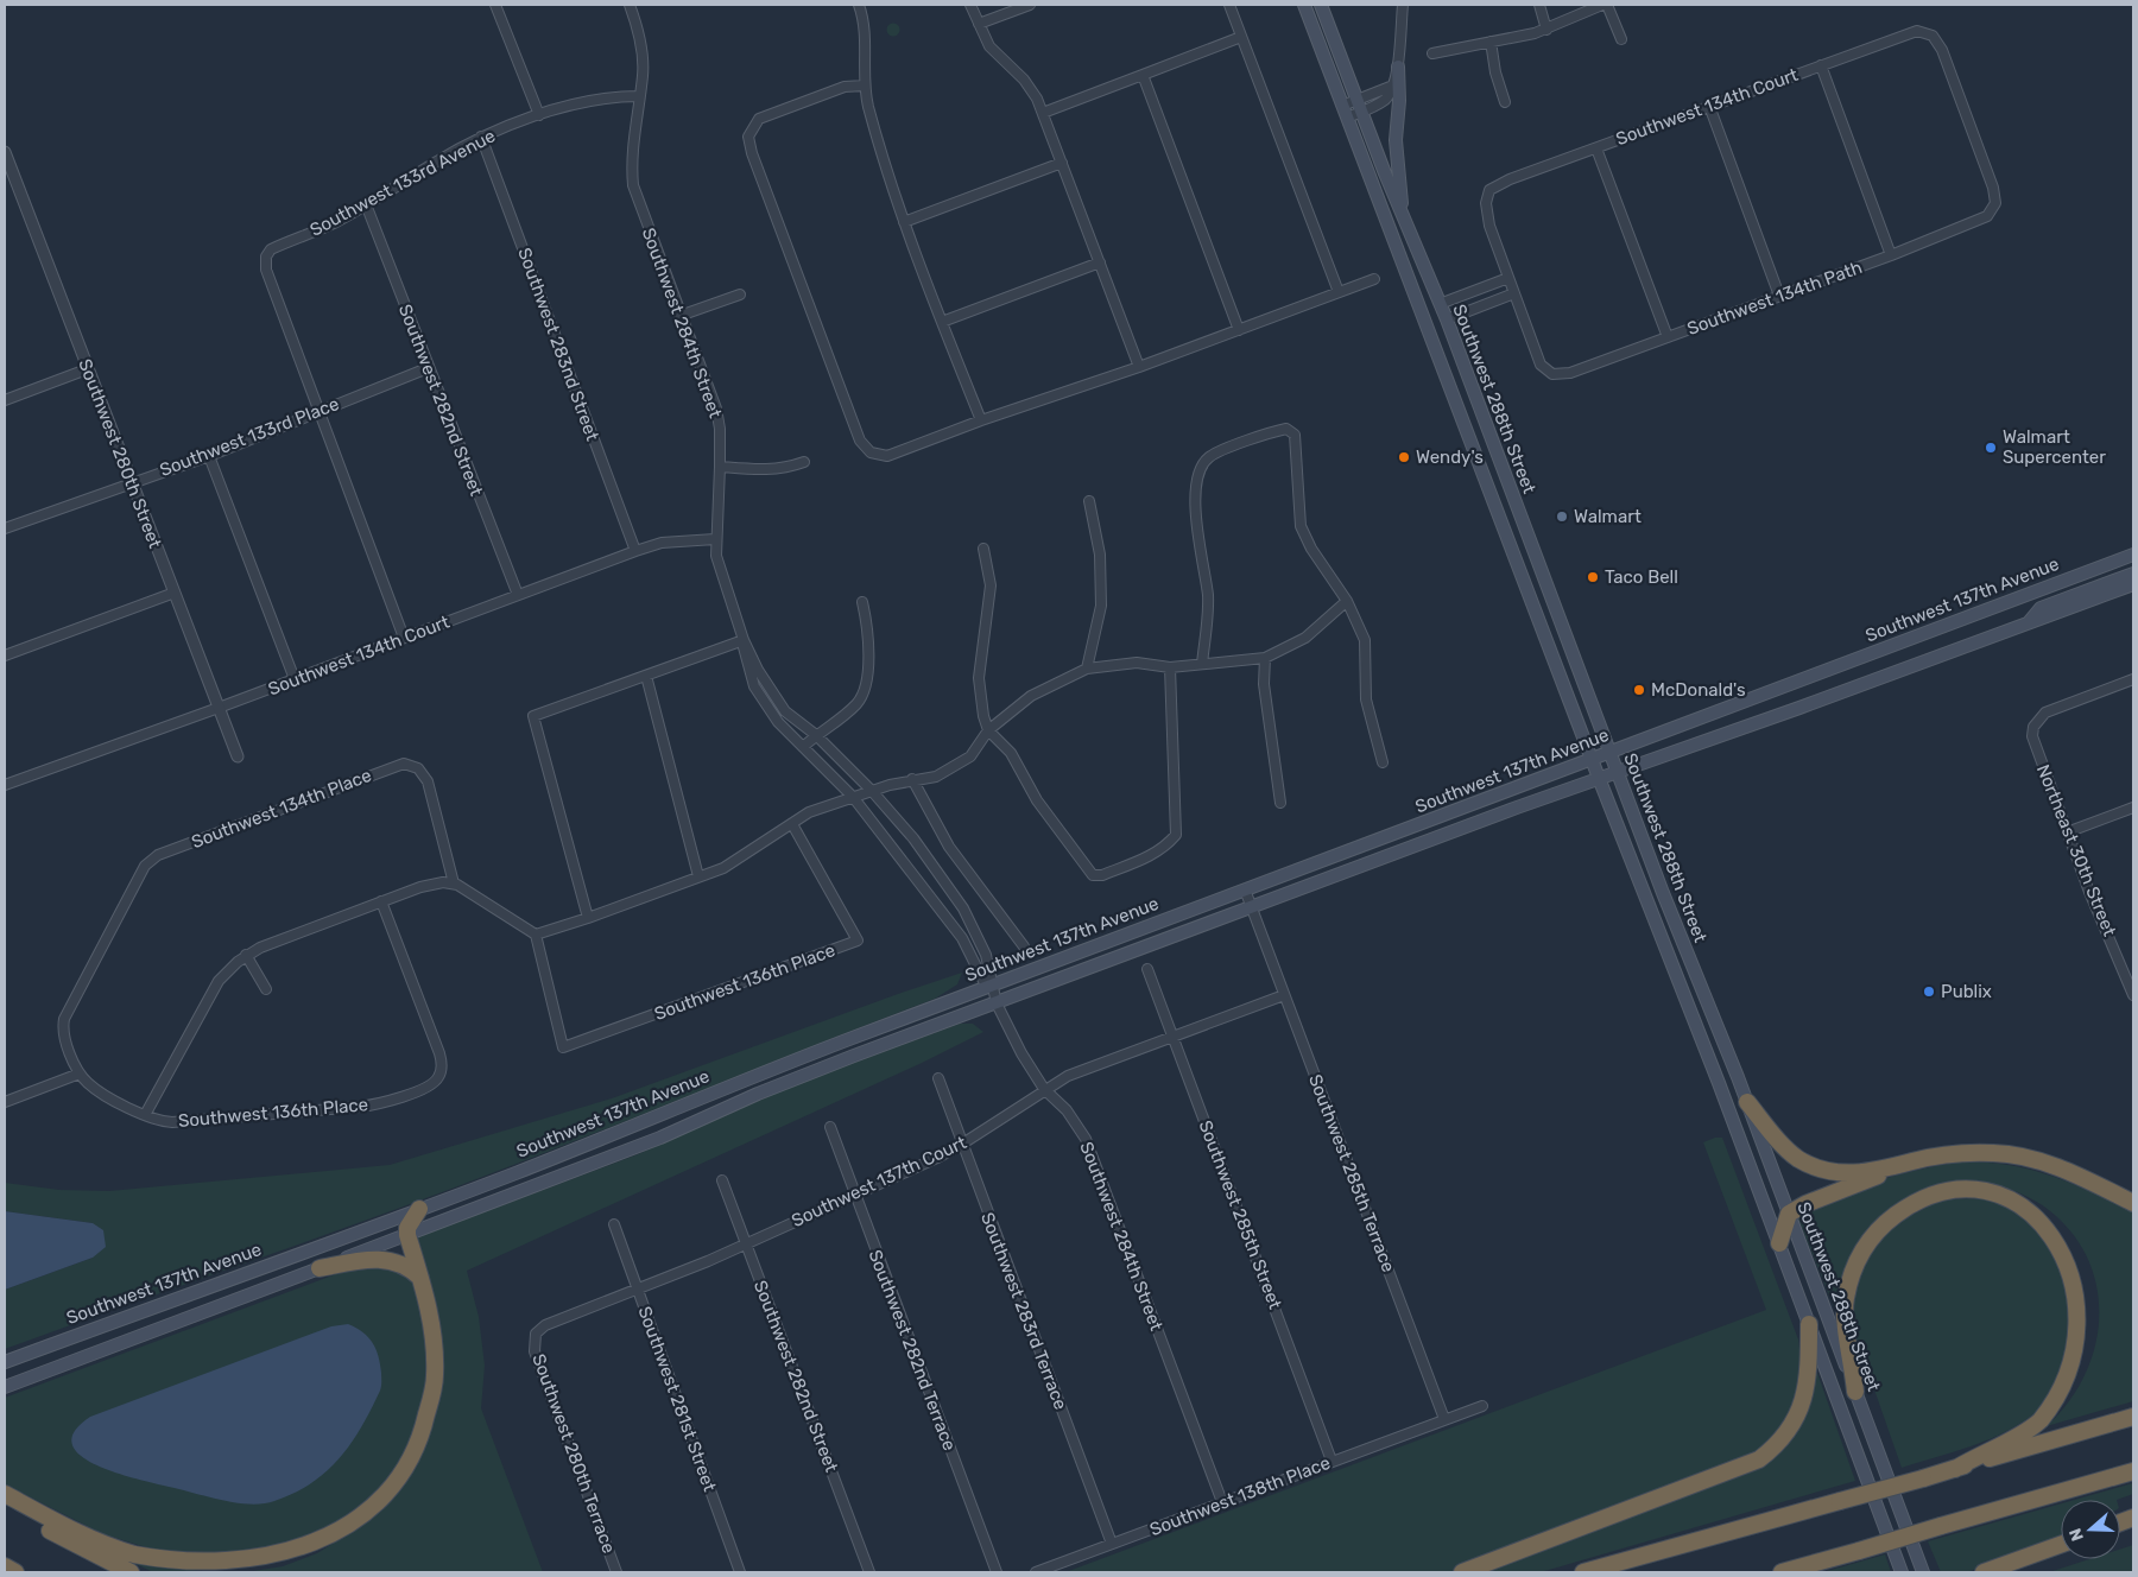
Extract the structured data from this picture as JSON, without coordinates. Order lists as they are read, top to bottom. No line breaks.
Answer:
{"streets":{"main road":["Southwest 288th Street","Southwest 137th Avenue"],"street":["Southwest 134th Court","Southwest 133rd Avenue","Southwest 134th Path","Southwest 284th Street","Southwest 283nd Street","Southwest 282nd Street","Southwest 133rd Place","Southwest 280th Street","Southwest 134th Place","Northeast 30th Street","Southwest 136th Place","Southwest 285th Terrace","Southwest 137th Court","Southwest 285th Street","Southwest 283rd Terrace","Southwest 282nd Terrace","Southwest 281st Street","Southwest 280th Terrace","Southwest 138th Place"]},"crossings":[["Southwest 134th Court","Southwest 134th Path"],["Southwest 134th Court","Southwest 284th Street"],["Southwest 134th Court","Southwest 283nd Street"],["Southwest 134th Court","Southwest 282nd Street"],["Southwest 134th Court","Southwest 280th Street"],["Southwest 133rd Avenue","Southwest 284th Street"],["Southwest 133rd Avenue","Southwest 283nd Street"],["Southwest 133rd Avenue","Southwest 282nd Street"],["Southwest 133rd Avenue","Southwest 133rd Place"],["Southwest 284th Street","Southwest 137th Avenue"],["Southwest 284th Street","Southwest 137th Court"],["Southwest 284th Street","Southwest 138th Place"],["Southwest 288th Street","Southwest 137th Avenue"],["Southwest 282nd Street","Southwest 133rd Place"],["Southwest 282nd Street","Southwest 137th Court"],["Southwest 133rd Place","Southwest 280th Street"],["Southwest 137th Avenue","Southwest 285th Terrace"],["Southwest 134th Place","Southwest 136th Place"],["Southwest 285th Terrace","Southwest 137th Court"],["Southwest 285th Terrace","Southwest 138th Place"],["Southwest 137th Court","Southwest 285th Street"],["Southwest 137th Court","Southwest 283rd Terrace"],["Southwest 137th Court","Southwest 282nd Terrace"],["Southwest 137th Court","Southwest 281st Street"],["Southwest 137th Court","Southwest 280th Terrace"],["Southwest 285th Street","Southwest 138th Place"],["Southwest 283rd Terrace","Southwest 138th Place"]],"places":["Walmart Supercenter","Wendy's","Walmart","Taco Bell","McDonald's","Publix"],"north":"left"}
